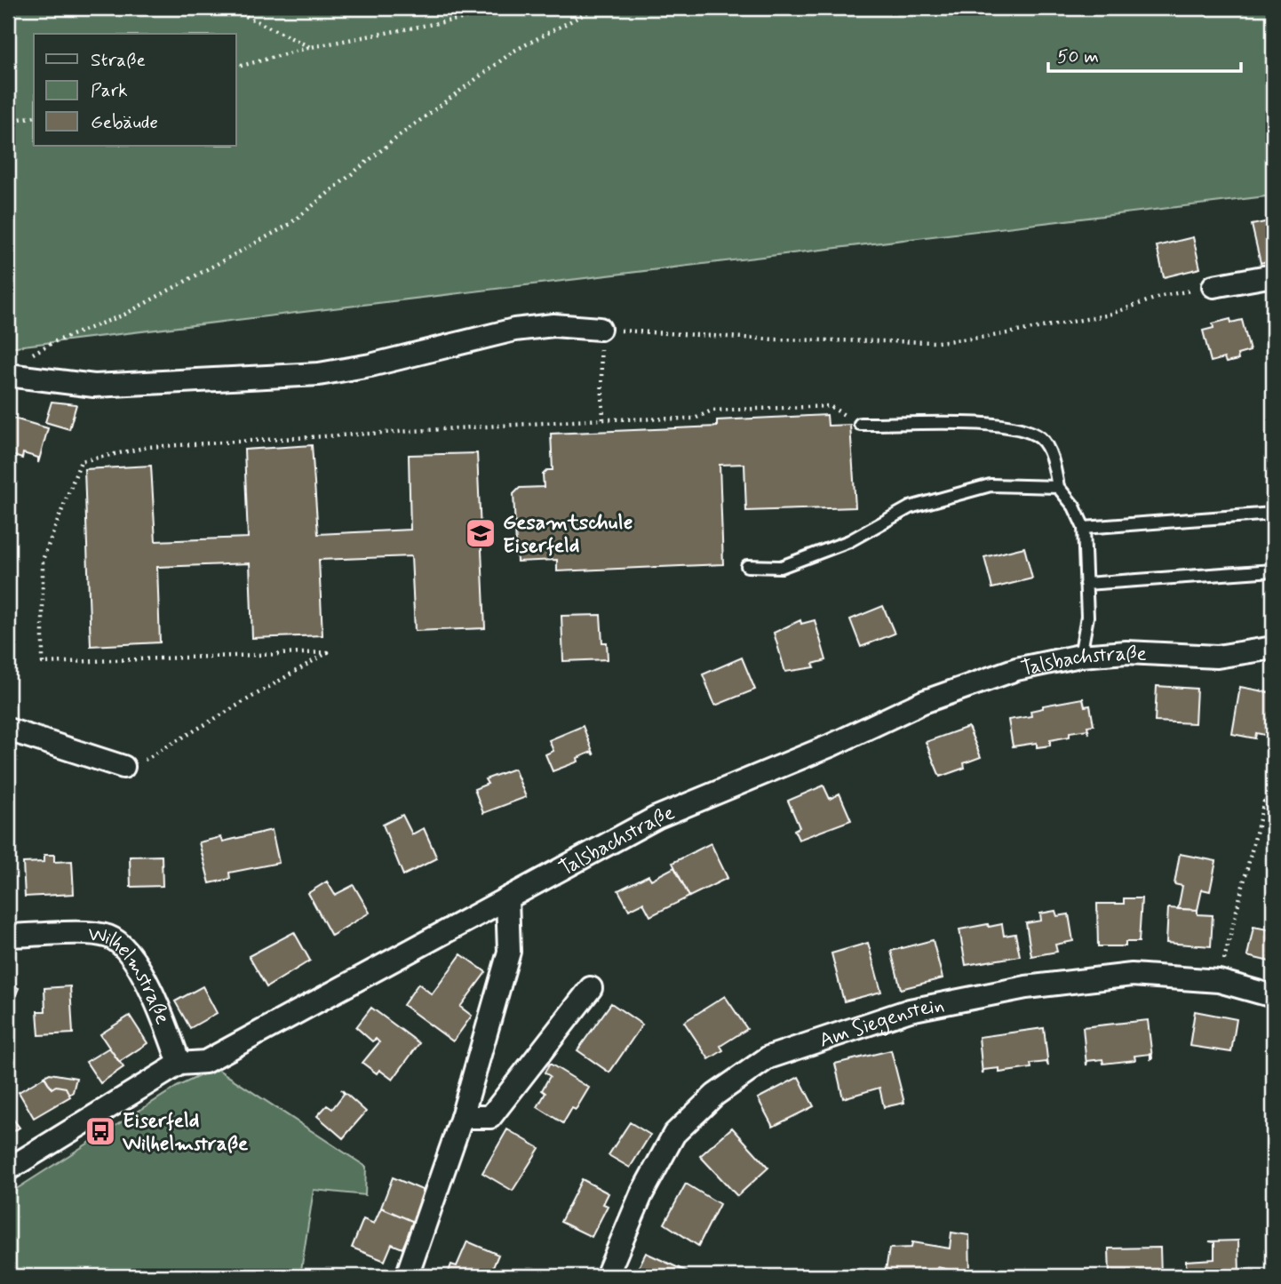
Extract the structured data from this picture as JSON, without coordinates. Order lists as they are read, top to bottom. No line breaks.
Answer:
{"streets":{"street":["Talsbachstraße","Wilhelmstraße","Am Siegenstein"]},"crossings":[["Talsbachstraße","Wilhelmstraße"]],"places":{"school or university":["Gesamtschule Eiserfeld"],"bus stop":["Eiserfeld Wilhelmstraße"]},"legend":["Straße","Park","Gebäude"],"scale_bar":"50 m"}
